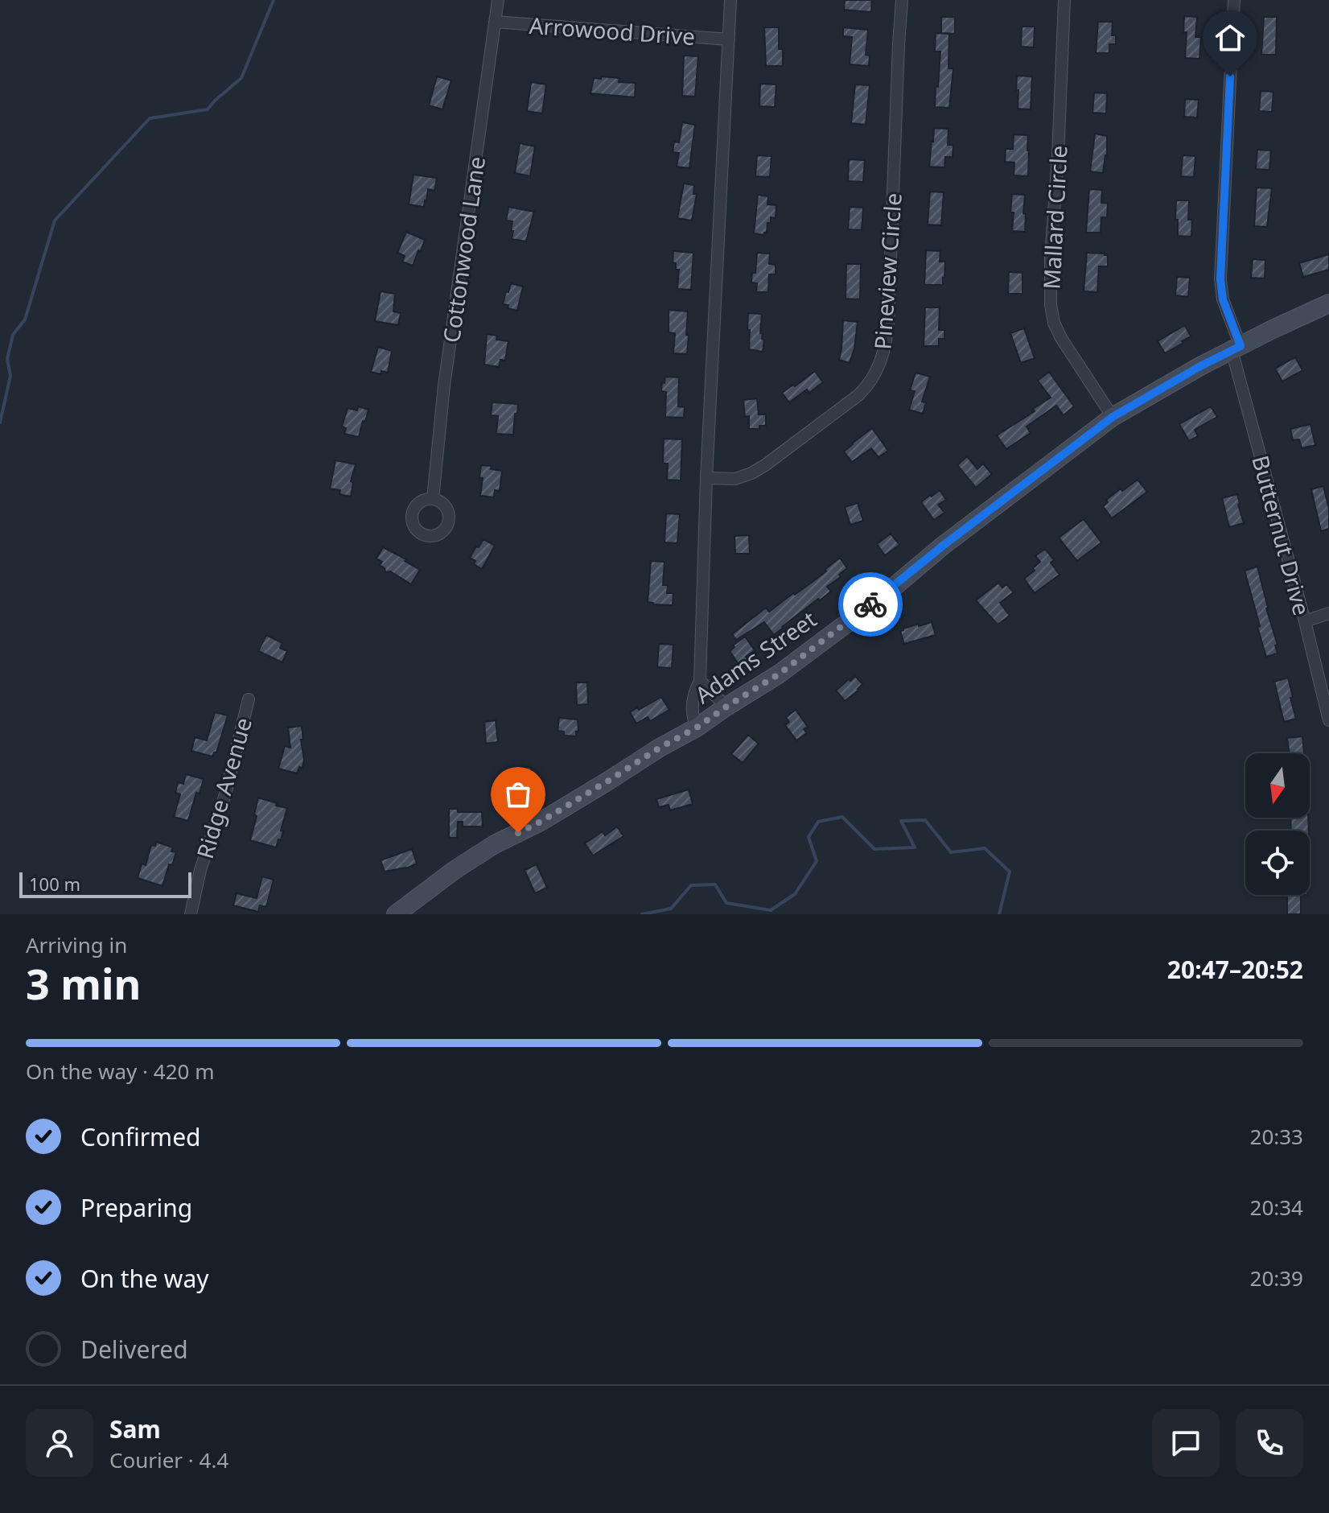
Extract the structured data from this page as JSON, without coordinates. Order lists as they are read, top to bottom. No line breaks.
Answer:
{"streets":{"street":["Arrowood Drive","Mallard Circle","Cottonwood Lane","Pineview Circle","Butternut Drive","Adams Street","Ridge Avenue"]},"crossings":[["Arrowood Drive","Cottonwood Lane"],["Mallard Circle","Adams Street"],["Butternut Drive","Adams Street"]],"scale_bar":"100 m","north":"bottom","page":{"scale":"100 m","heading":["3 min","Arriving in","20:47–20:52"],"panel":["Sam","Courier · 4.4"],"bar":"On the way · 420 m","list":[["Confirmed","20:33"],["Preparing","20:34"],["On the way","20:39"],"Delivered"]}}
